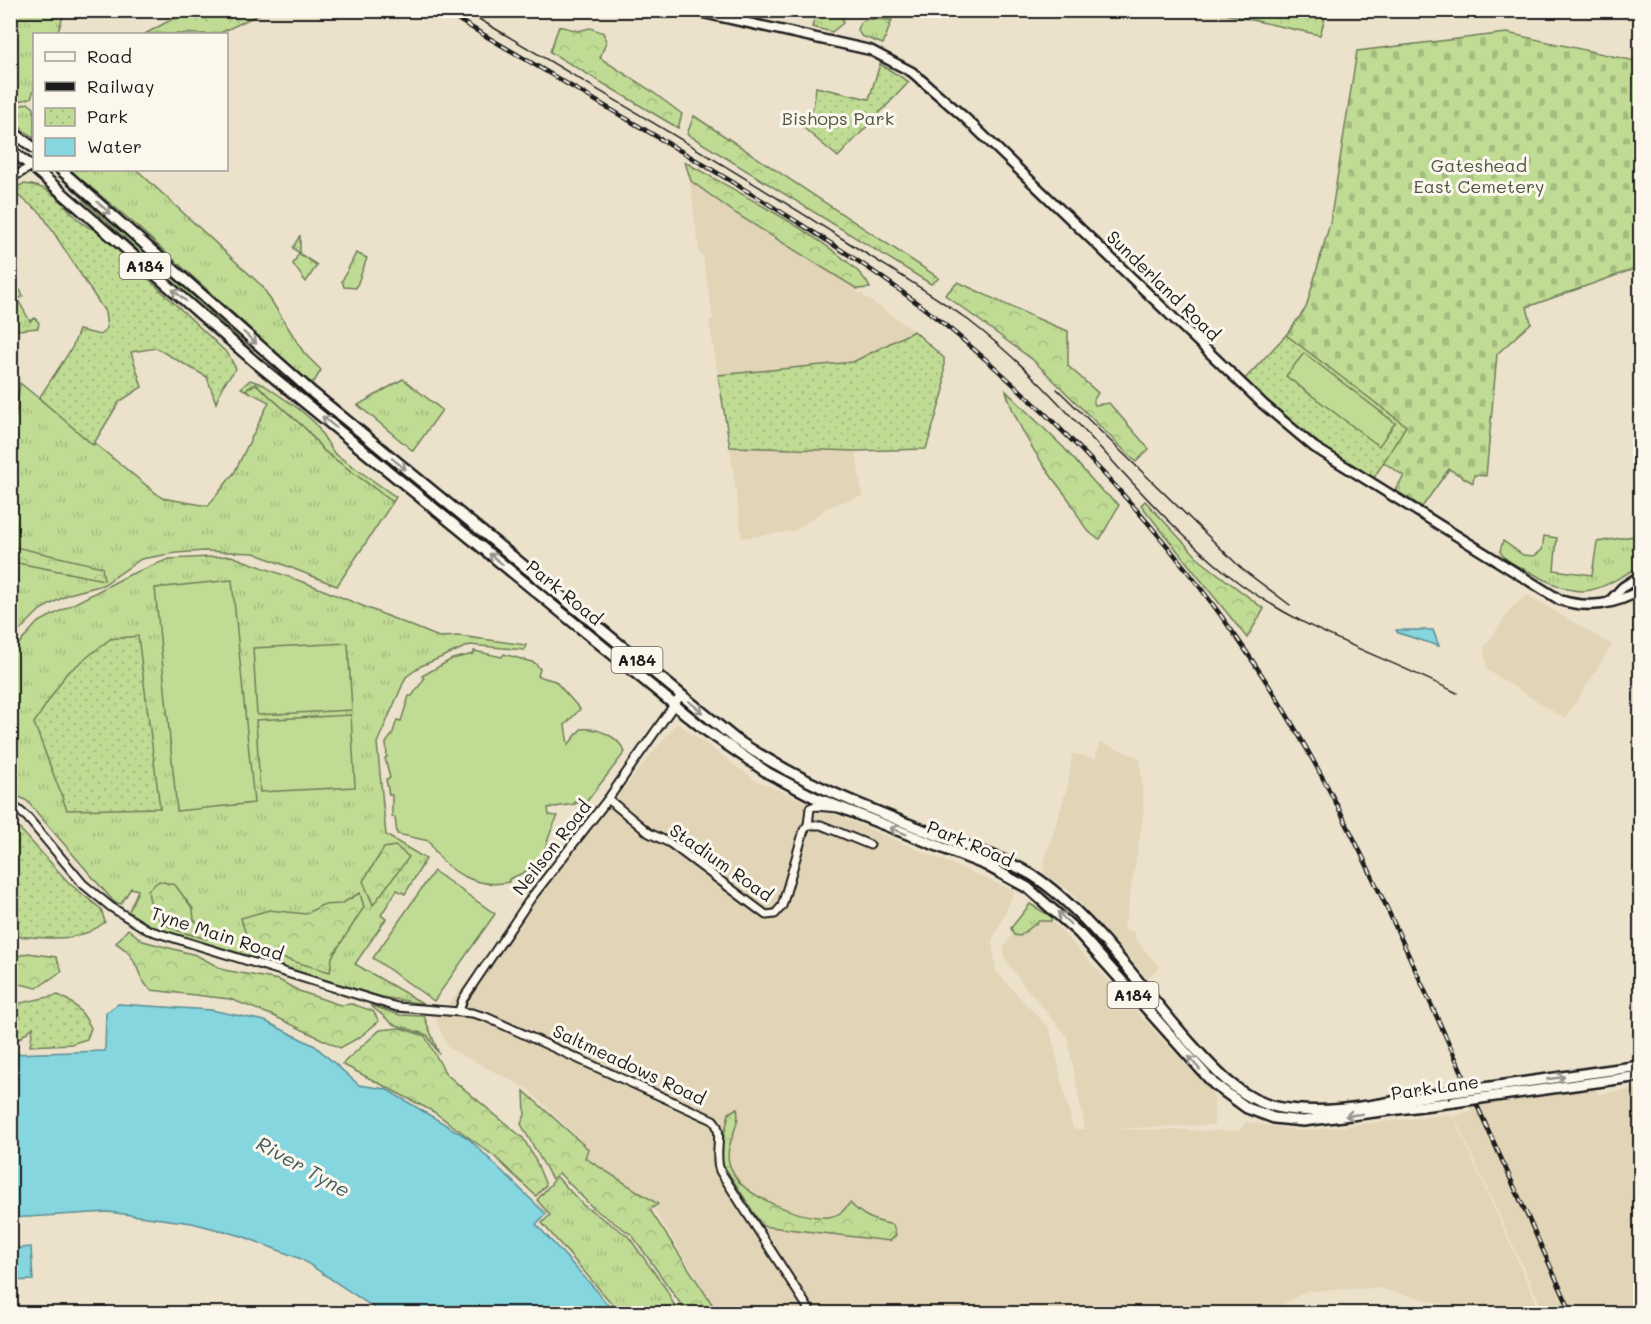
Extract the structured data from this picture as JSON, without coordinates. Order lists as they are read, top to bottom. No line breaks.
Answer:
{"streets":{"highway":["A184","Park Road","Park Lane"],"main road":["Sunderland Road"],"street":["Neilson Road","Stadium Road","Tyne Main Road","Saltmeadows Road"]},"crossings":[["Park Road","Neilson Road"],["Park Road","Park Lane"],["Neilson Road","Stadium Road"],["Neilson Road","Tyne Main Road"],["Neilson Road","Saltmeadows Road"],["Tyne Main Road","Saltmeadows Road"]],"water":["River Tyne"],"parks":["Bishops Park","Gateshead East Cemetery"],"legend":["Road","Railway","Park","Water"]}
